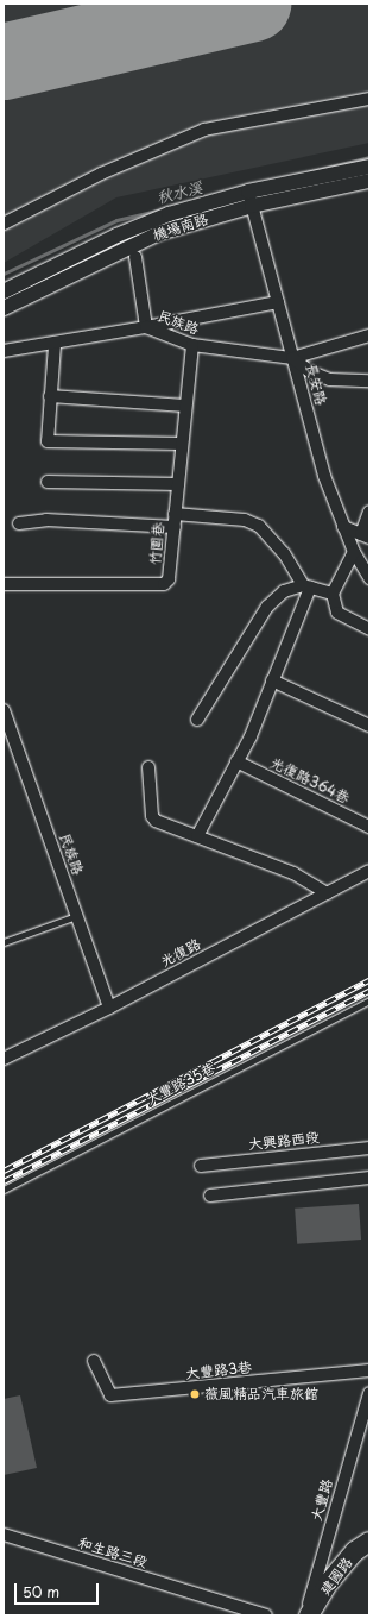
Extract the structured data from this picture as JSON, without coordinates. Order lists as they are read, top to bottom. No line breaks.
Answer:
{"streets":{"main road":["建國路"],"street":["機場南路","民族路","長安路","竹圍巷","光復路364巷","光復路","大興路西段","大豐路3巷","大豐路","和生路三段"],"lane":["大豐路35巷"]},"crossings":[["機場南路","長安路"],["民族路","長安路"],["民族路","竹圍巷"],["民族路","光復路"],["大豐路","建國路"]],"water":["秋水溪"],"places":["薇風精品汽車旅館"],"scale_bar":"50 m"}
